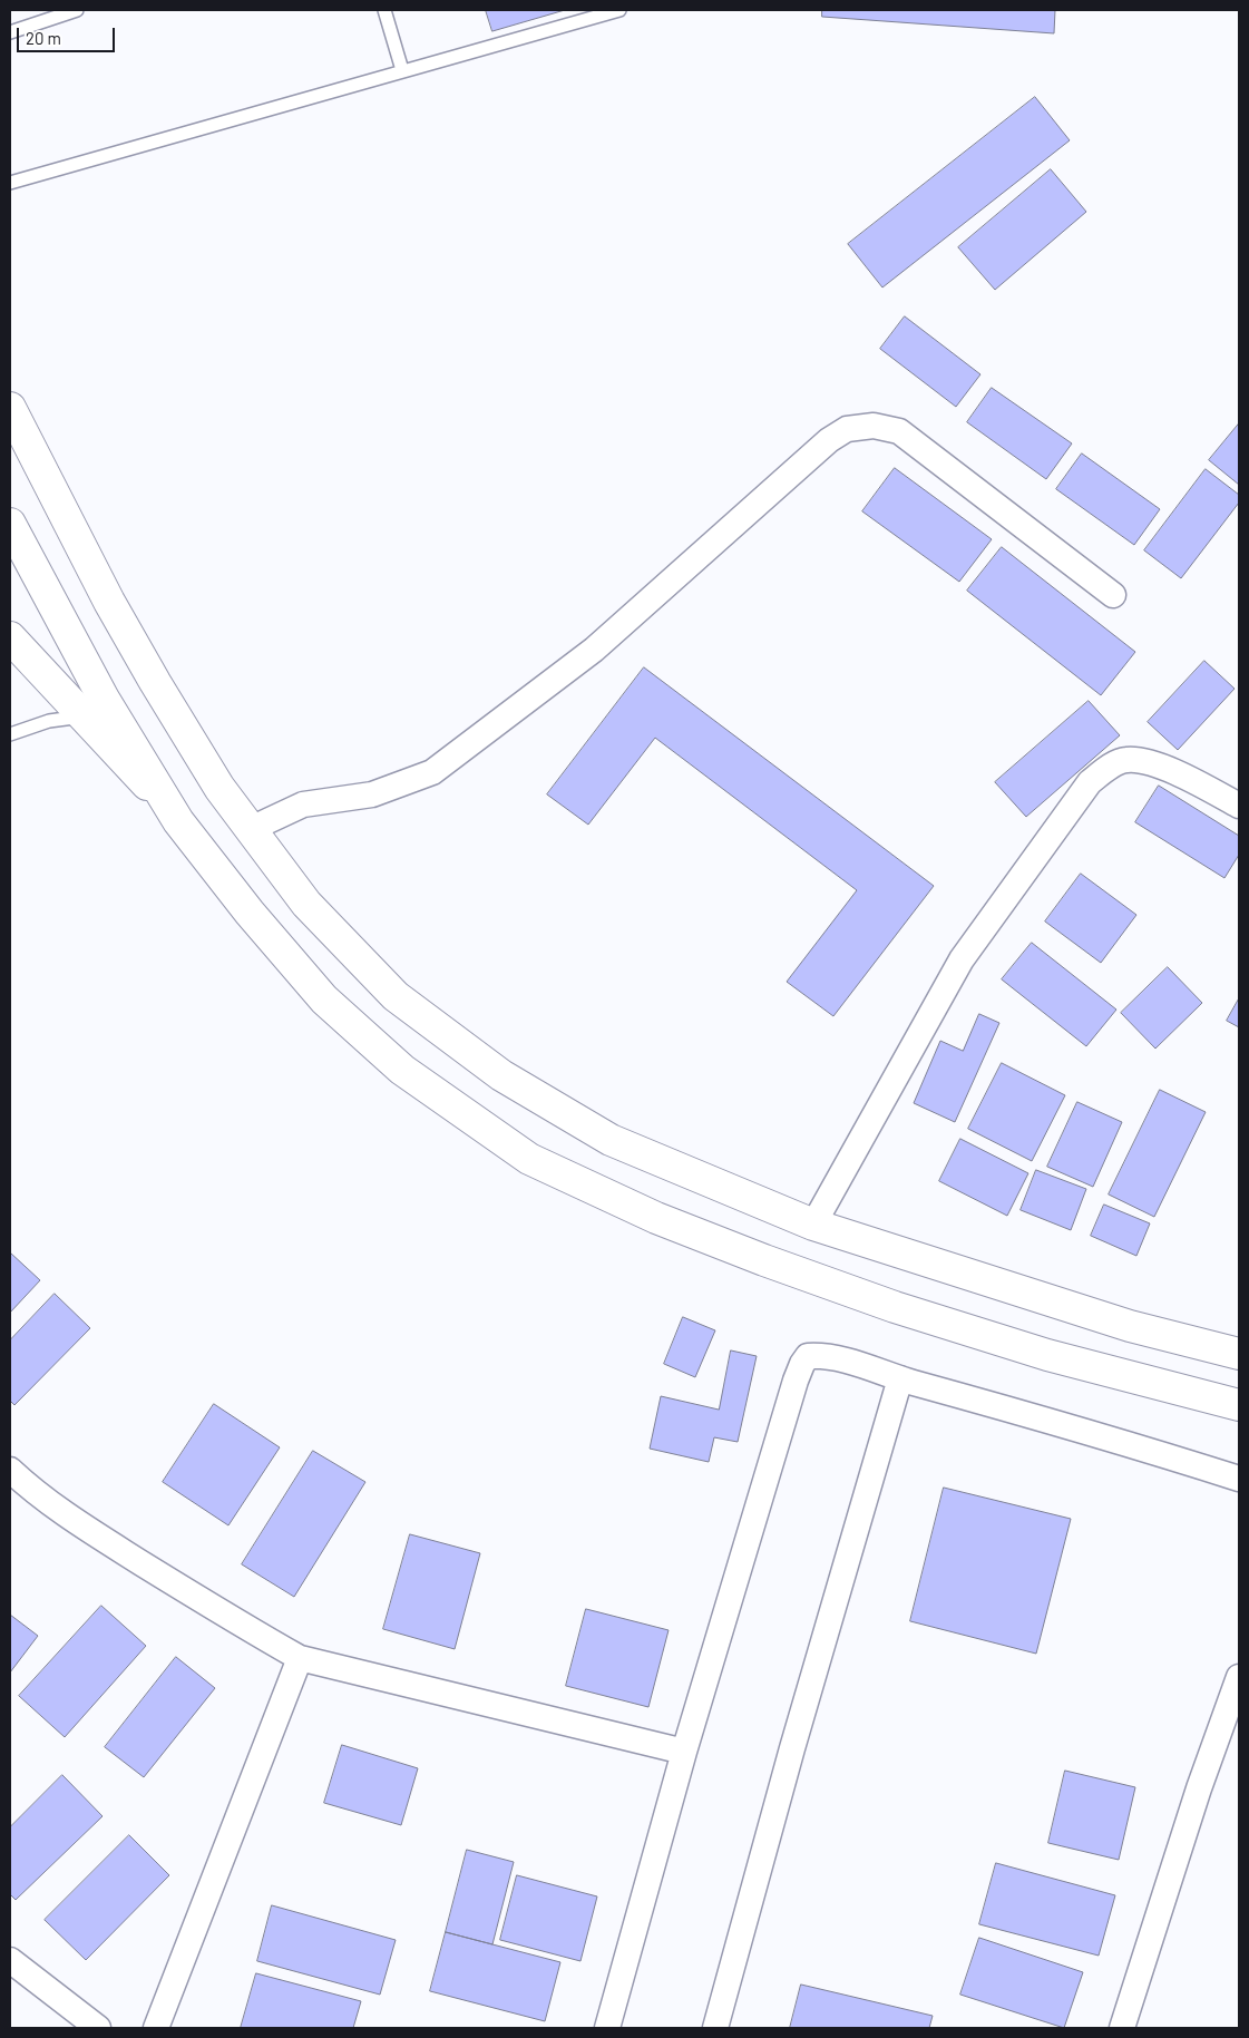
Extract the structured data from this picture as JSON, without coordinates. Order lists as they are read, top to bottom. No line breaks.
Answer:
{"scale_bar":"20 m"}
